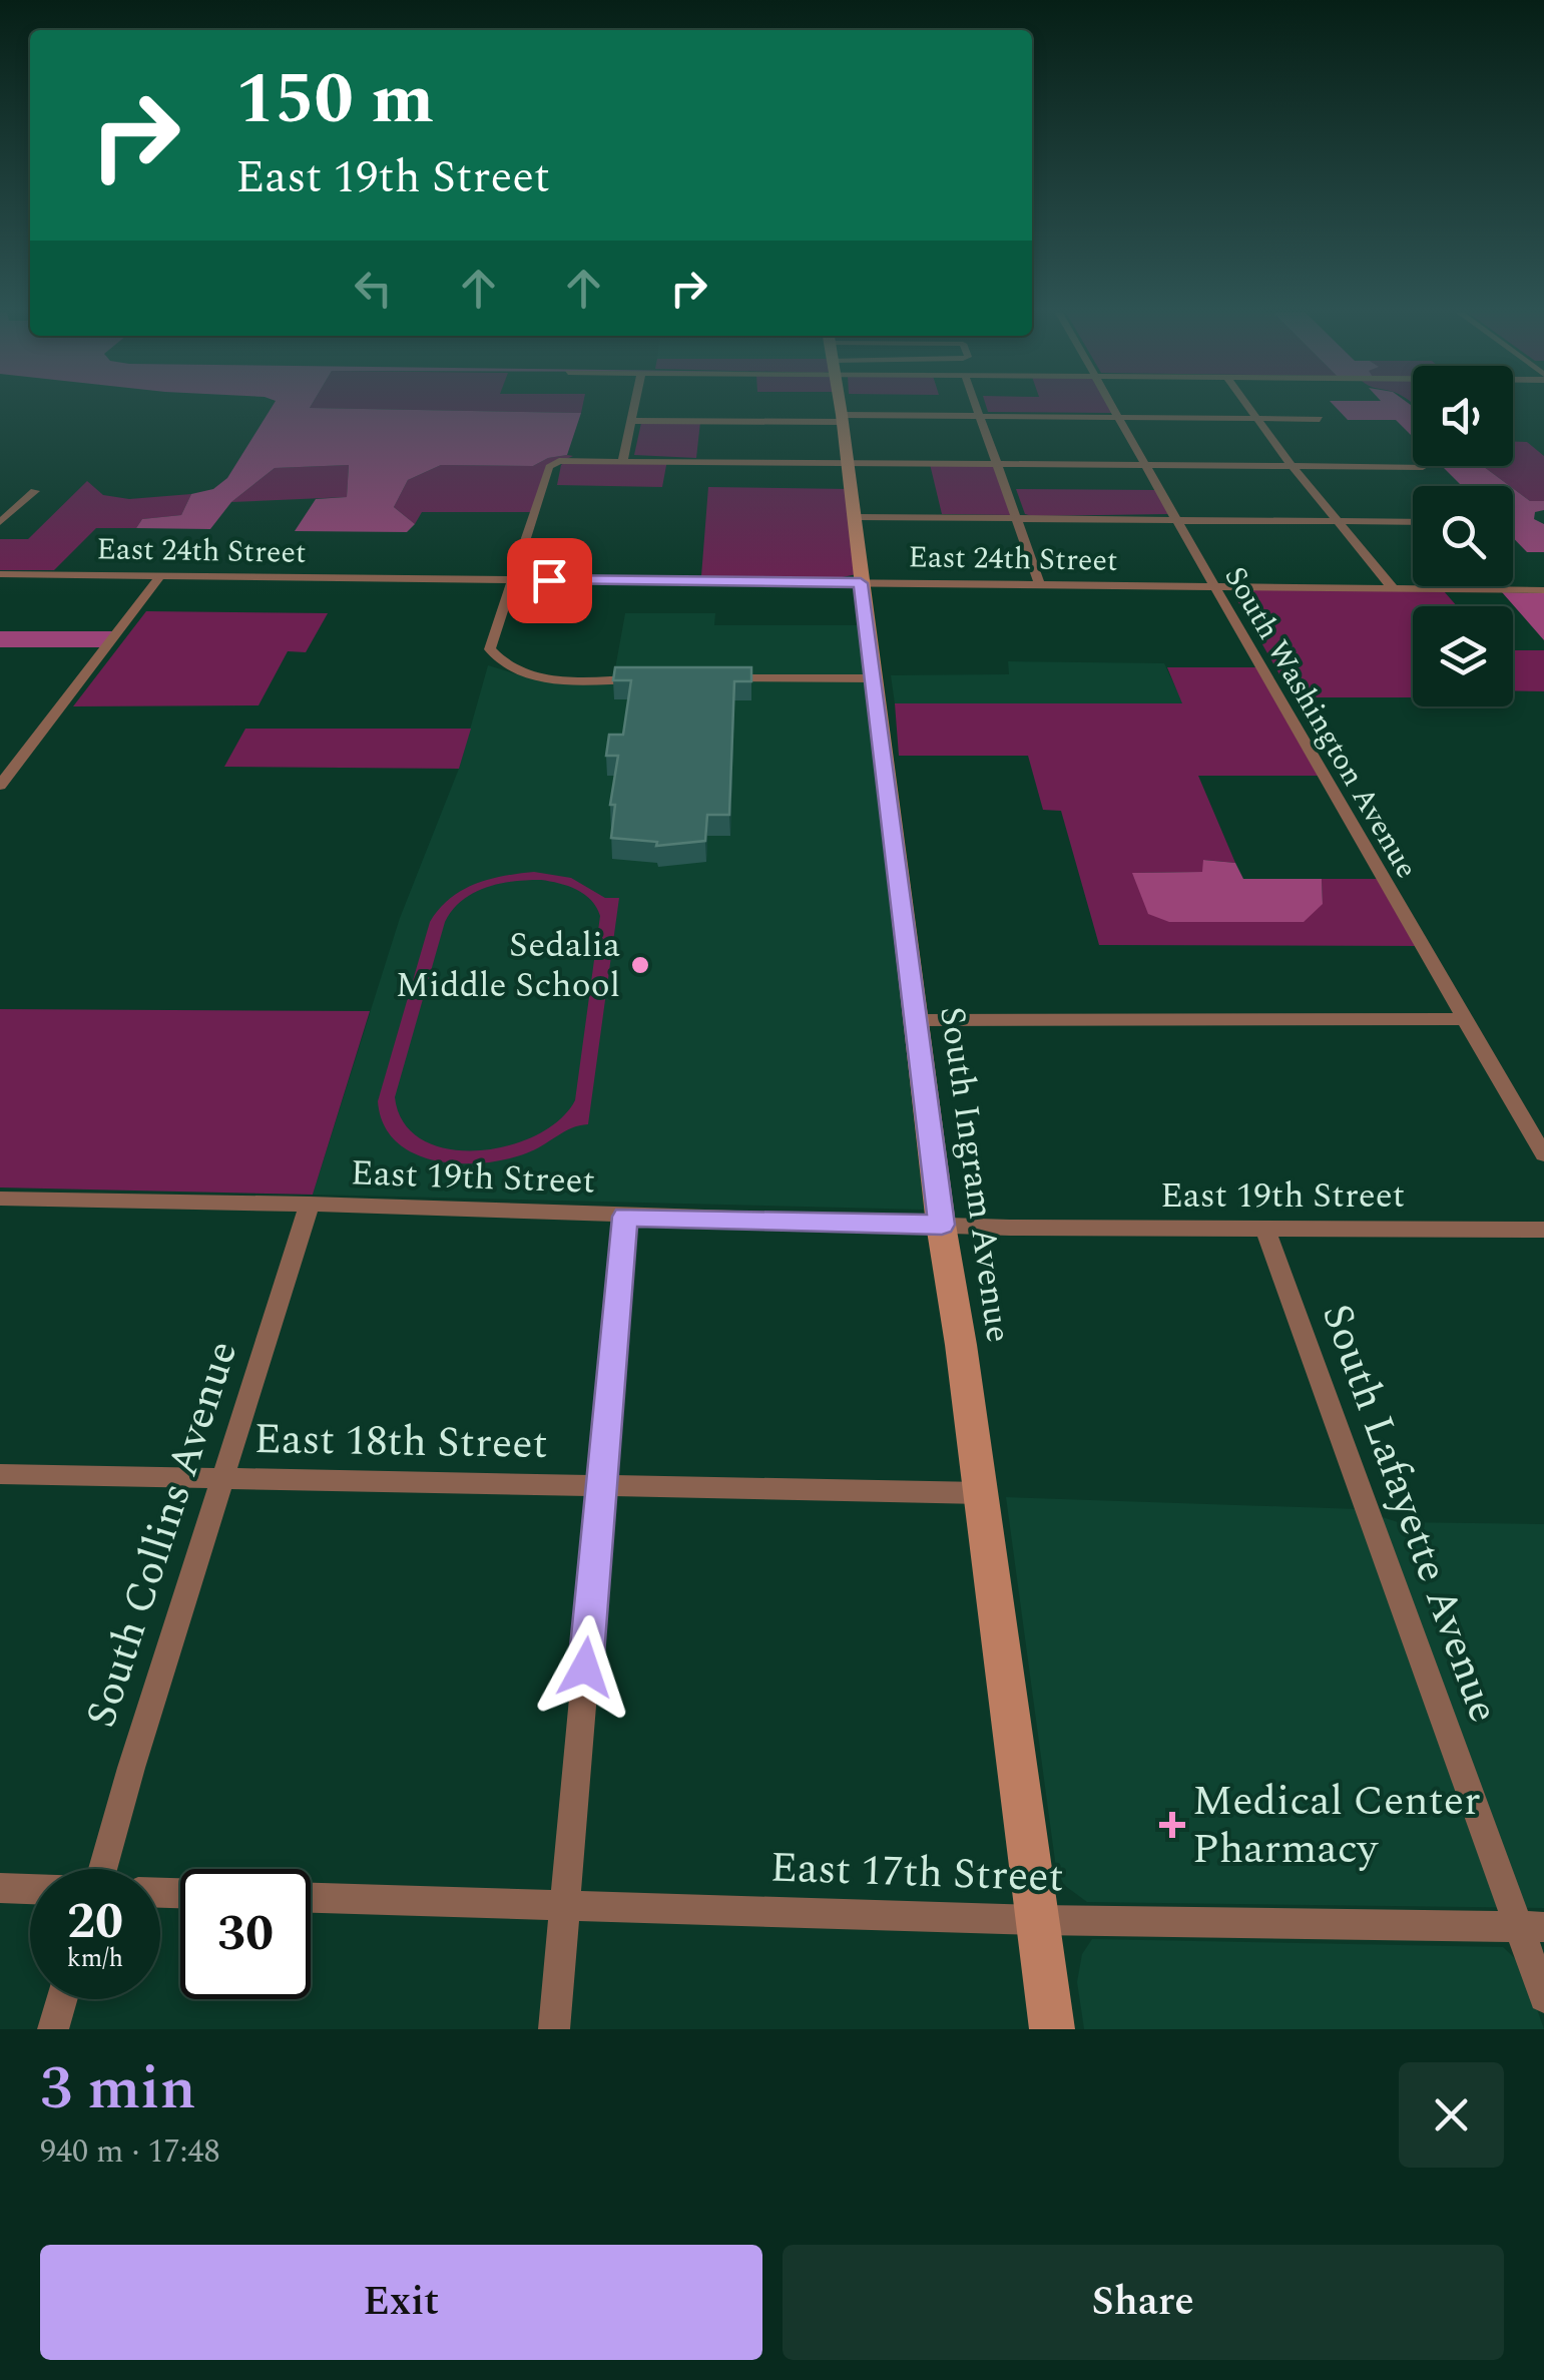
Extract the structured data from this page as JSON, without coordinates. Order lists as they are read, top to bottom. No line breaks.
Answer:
{"streets":{"main road":["South Ingram Avenue"],"street":["East 24th Street","South Washington Avenue","East 19th Street","East 18th Street","South Lafayette Avenue","South Collins Avenue","East 17th Street"]},"crossings":[["East 24th Street","South Washington Avenue"],["East 24th Street","South Ingram Avenue"],["South Ingram Avenue","East 19th Street"],["South Ingram Avenue","East 18th Street"],["South Ingram Avenue","East 17th Street"],["East 19th Street","South Lafayette Avenue"],["East 19th Street","South Collins Avenue"],["East 18th Street","South Collins Avenue"],["South Lafayette Avenue","East 17th Street"]],"places":{"other":["Sedalia Middle School"],"health":["Medical Center Pharmacy"]},"page":{"turn":["150 m","East 19th Street"],"speed":"20 km/h","limit":"30","heading":["3 min","940 m · 17:48"],"buttons":["Exit","Share"]}}
